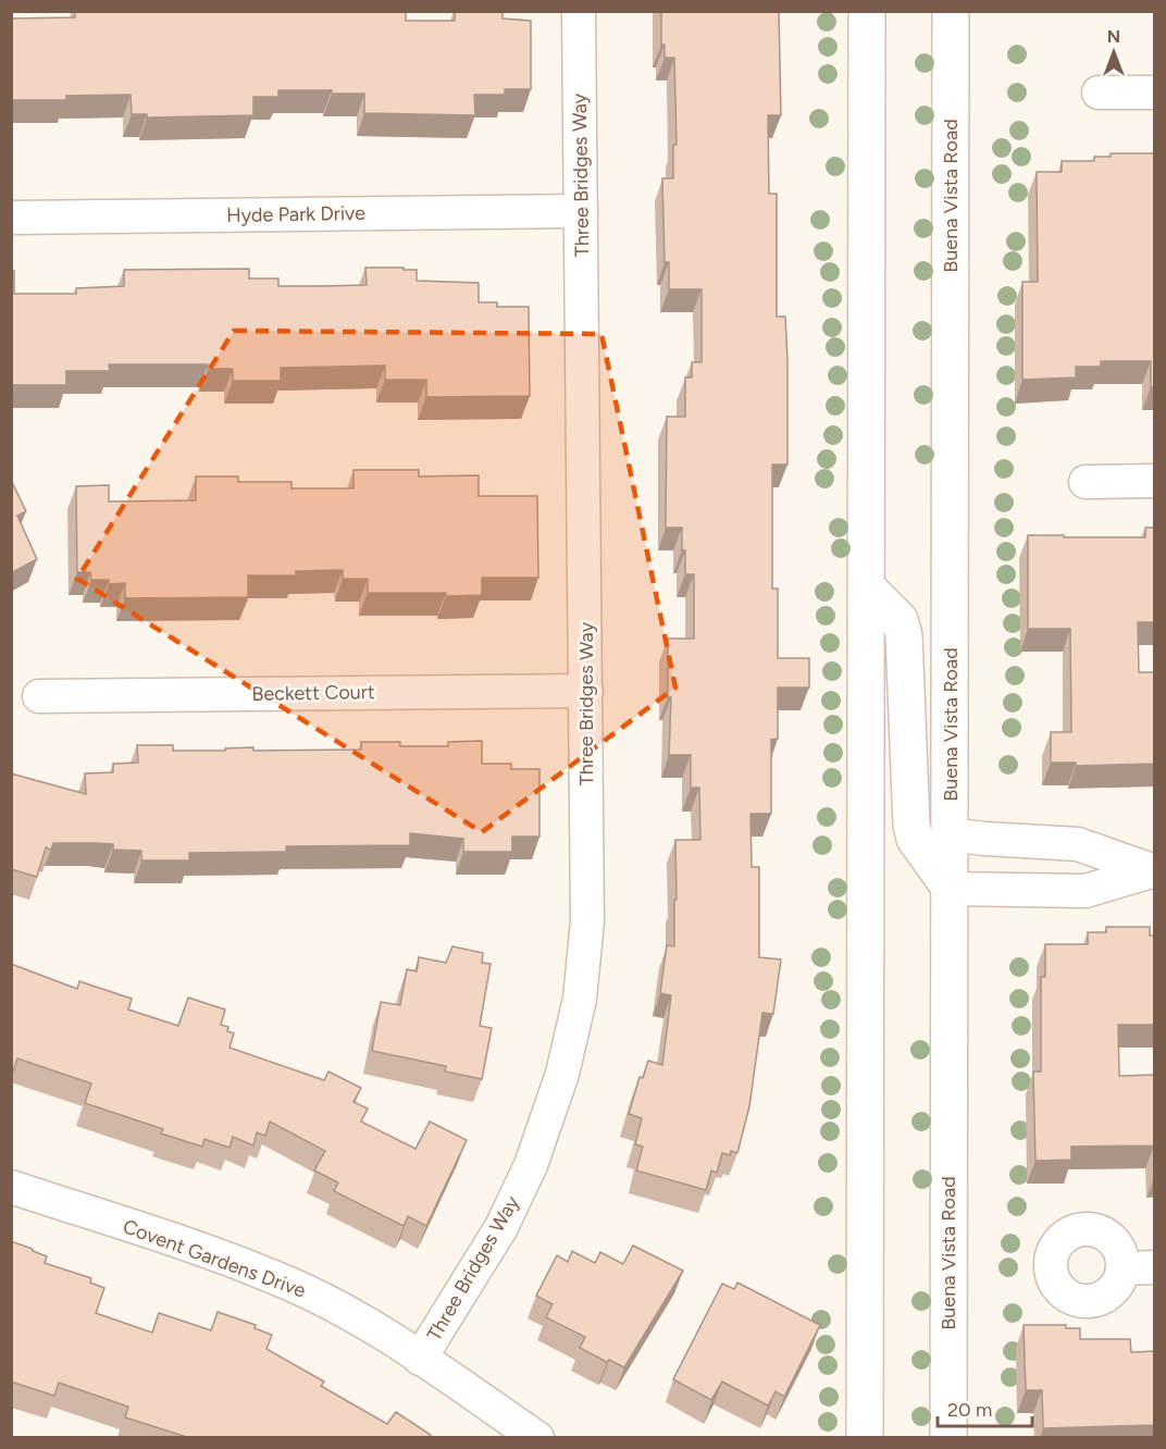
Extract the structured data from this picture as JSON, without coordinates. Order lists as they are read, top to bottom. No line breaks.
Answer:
{"streets":{"main road":["Buena Vista Road"],"street":["Three Bridges Way","Hyde Park Drive","Beckett Court","Covent Gardens Drive"]},"crossings":[["Three Bridges Way","Hyde Park Drive"],["Three Bridges Way","Beckett Court"],["Three Bridges Way","Covent Gardens Drive"]],"scale_bar":"20 m","north":"top"}
